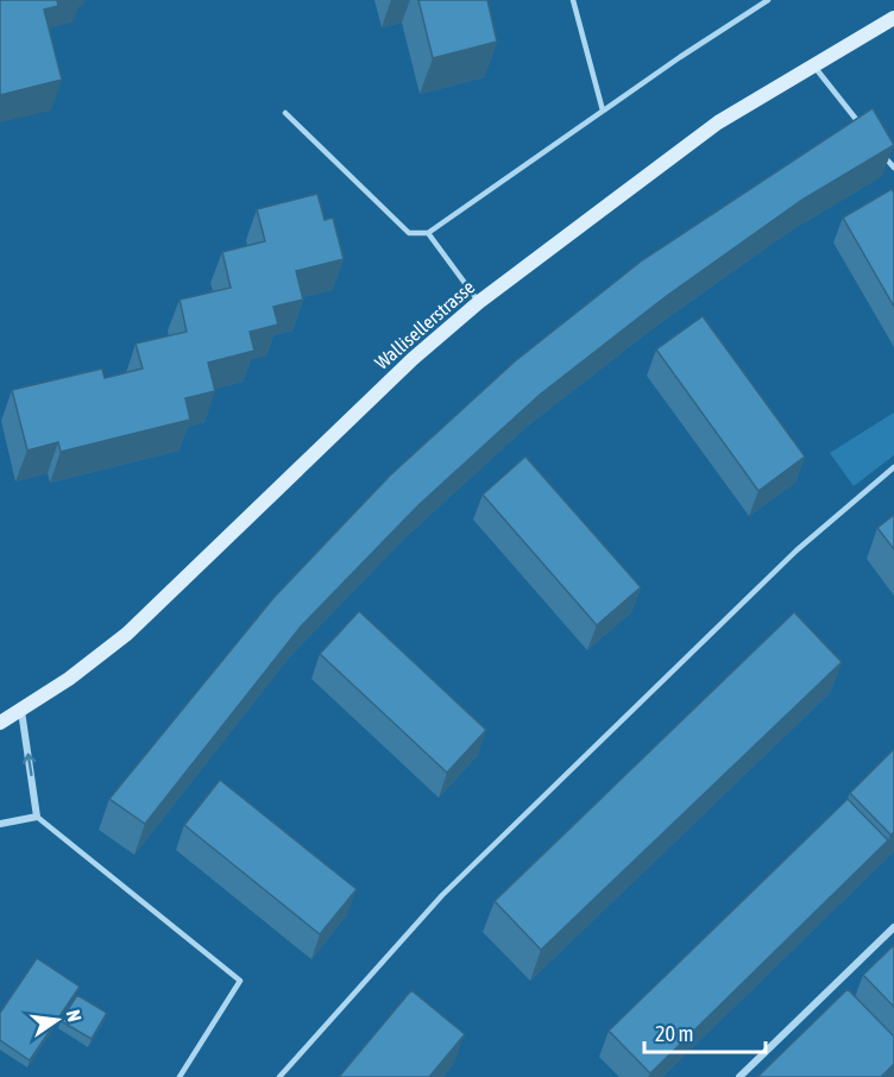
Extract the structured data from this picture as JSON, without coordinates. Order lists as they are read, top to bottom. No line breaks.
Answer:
{"streets":{"main road":["Wallisellerstrasse"]},"scale_bar":"20 m","north":"right"}
